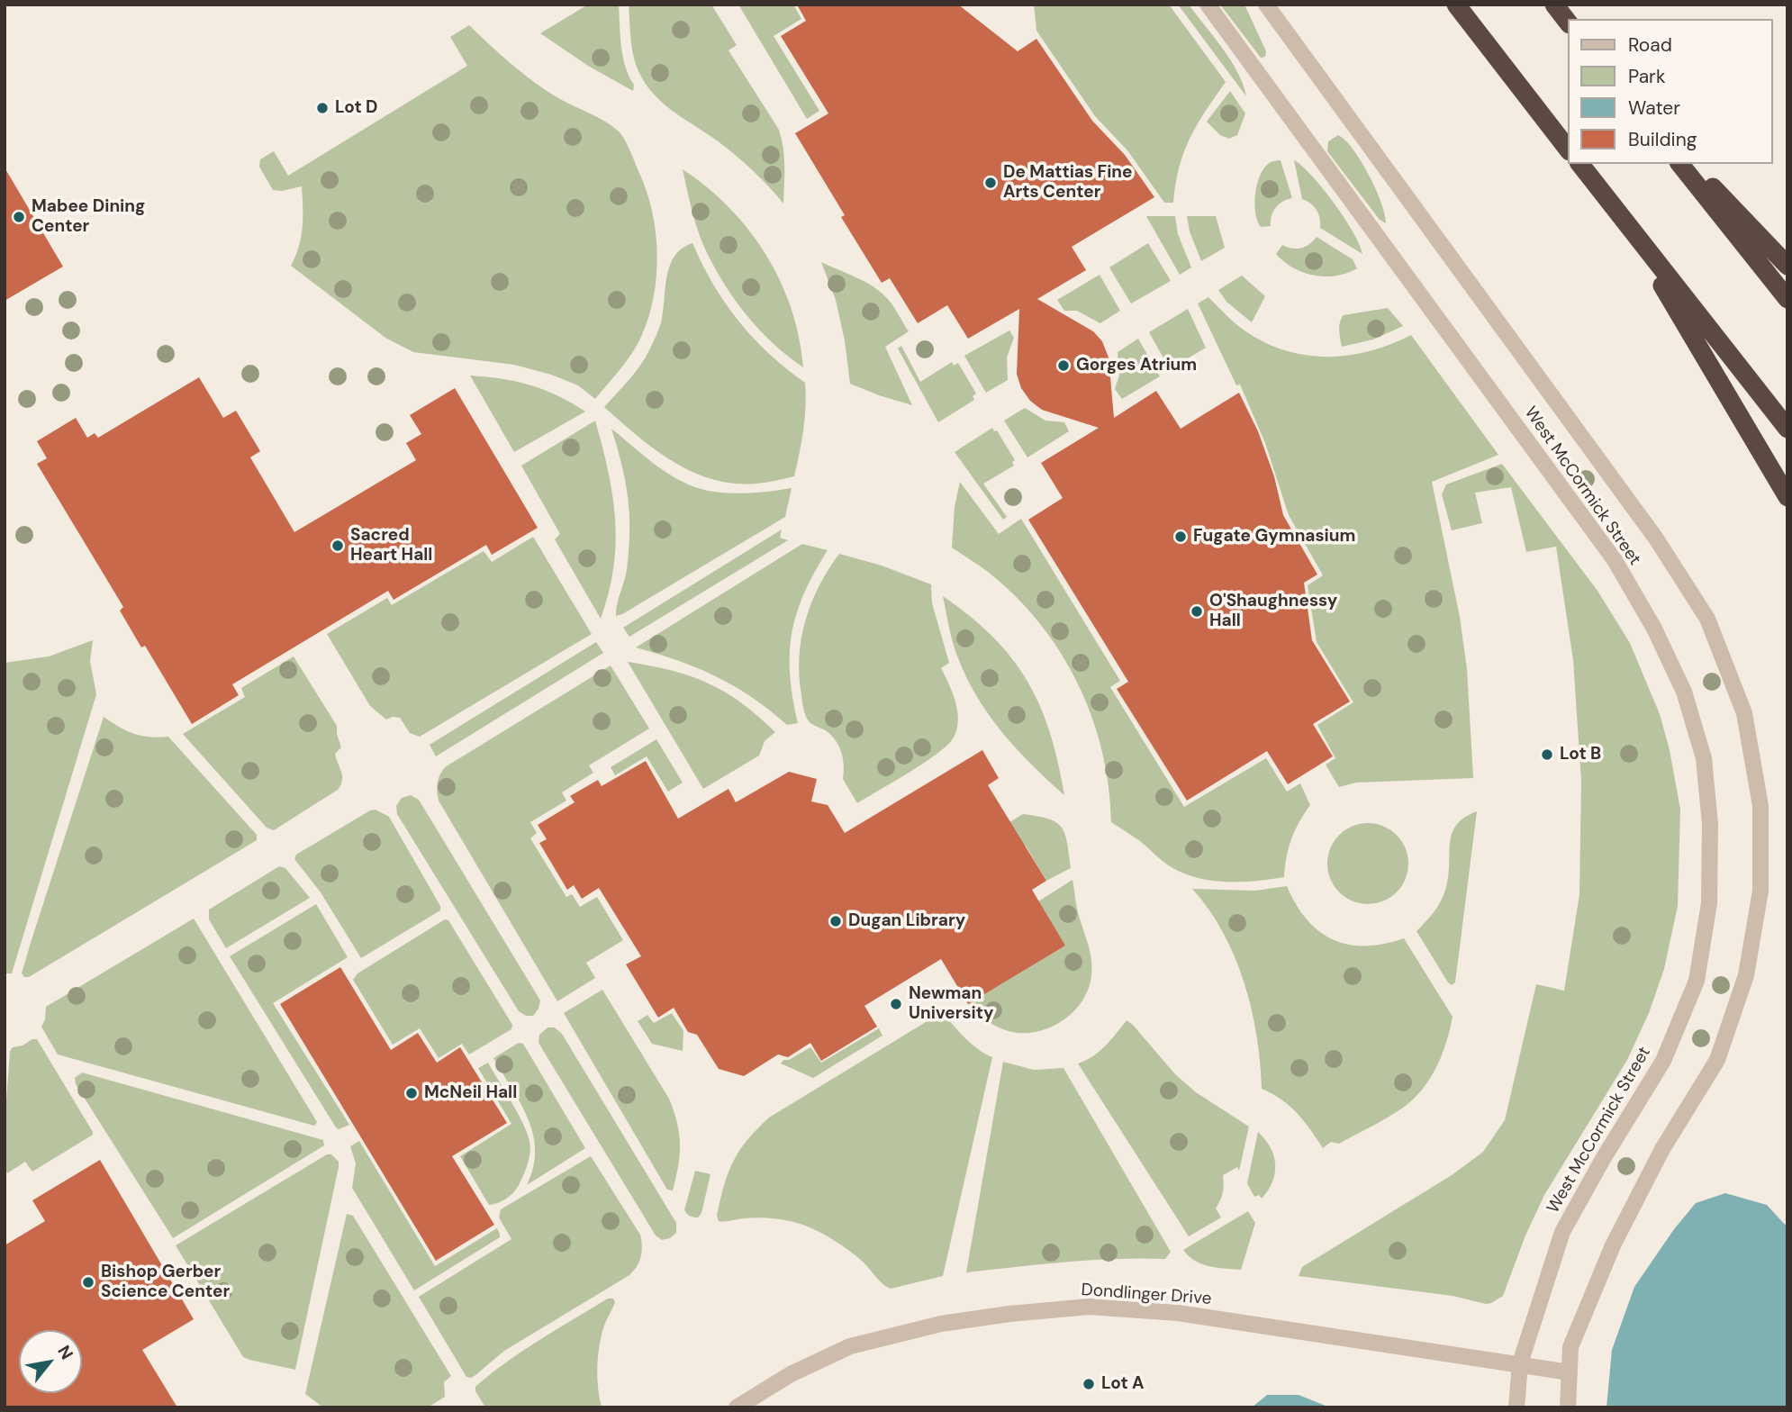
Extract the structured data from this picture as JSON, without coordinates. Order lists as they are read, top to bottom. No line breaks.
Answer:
{"streets":{"street":["West McCormick Street","Dondlinger Drive"]},"crossings":[["West McCormick Street","Dondlinger Drive"]],"places":["Lot D","De Mattias Fine Arts Center","Mabee Dining Center","Gorges Atrium","Fugate Gymnasium","Sacred Heart Hall","O'Shaughnessy Hall","Lot B","Dugan Library","Newman University","McNeil Hall","Bishop Gerber Science Center","Lot A"],"legend":["Road","Park","Water","Building"],"north":"top right"}
